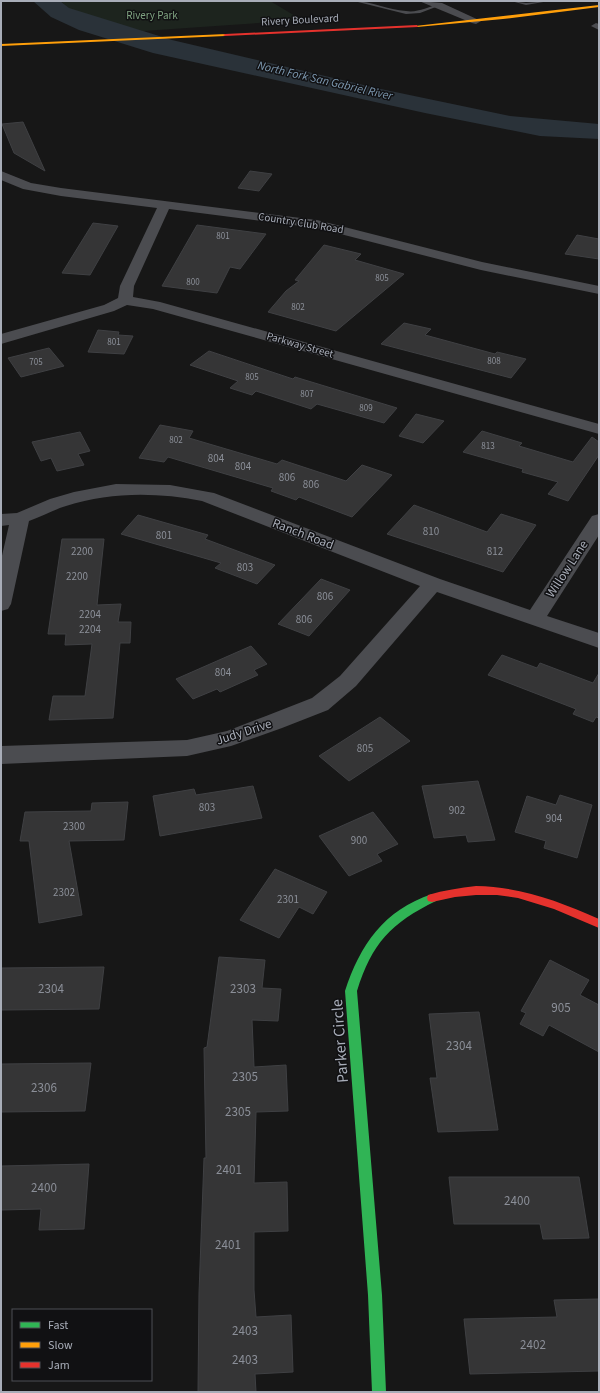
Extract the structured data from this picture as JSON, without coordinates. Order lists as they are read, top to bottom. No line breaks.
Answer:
{"streets":{"street":["Rivery Boulevard","Country Club Road","Parkway Street","Ranch Road","Willow Lane","Judy Drive","Parker Circle"]},"crossings":[["Ranch Road","Willow Lane"],["Ranch Road","Judy Drive"]],"water":["North Fork San Gabriel River"],"parks":["Rivery Park"],"house_numbers":["801","805","800","802","801","808","705","805","807","809","802","813","804","804","806","806","810","801","2200","812","803","2200","806","2204","806","2204","804","805","803","902","904","2300","900","2302","2301","2304","2303","905","2304","2305","2306","2305","2401","2400","2400","2401","2403","2402","2403"],"legend":["Fast","Slow","Jam"]}
